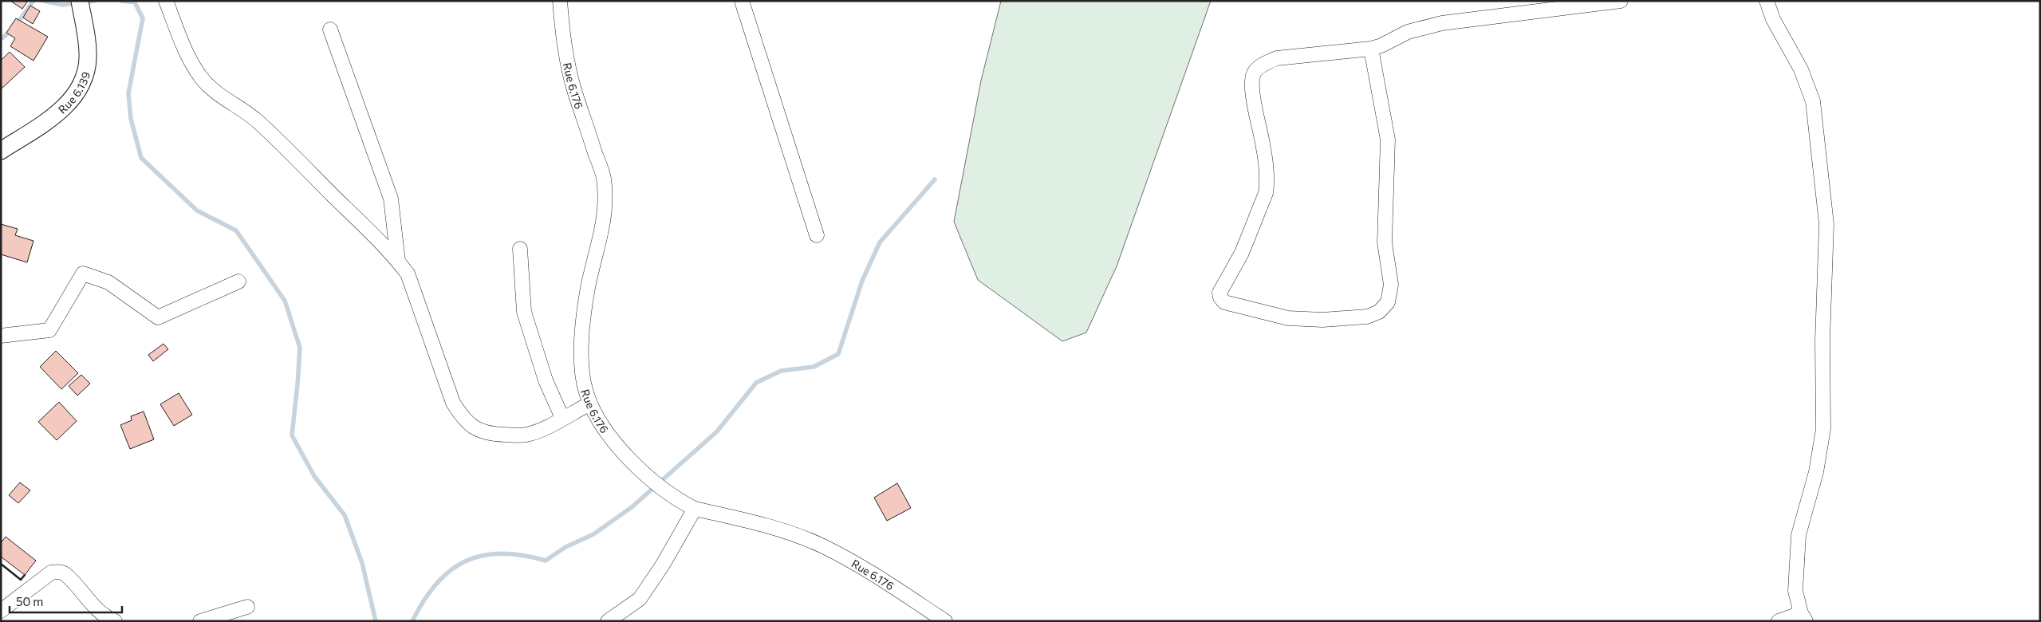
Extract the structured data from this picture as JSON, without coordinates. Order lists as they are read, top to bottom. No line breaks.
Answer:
{"streets":{"street":["Rue 6.176","Rue 6.139"]},"scale_bar":"50 m"}
